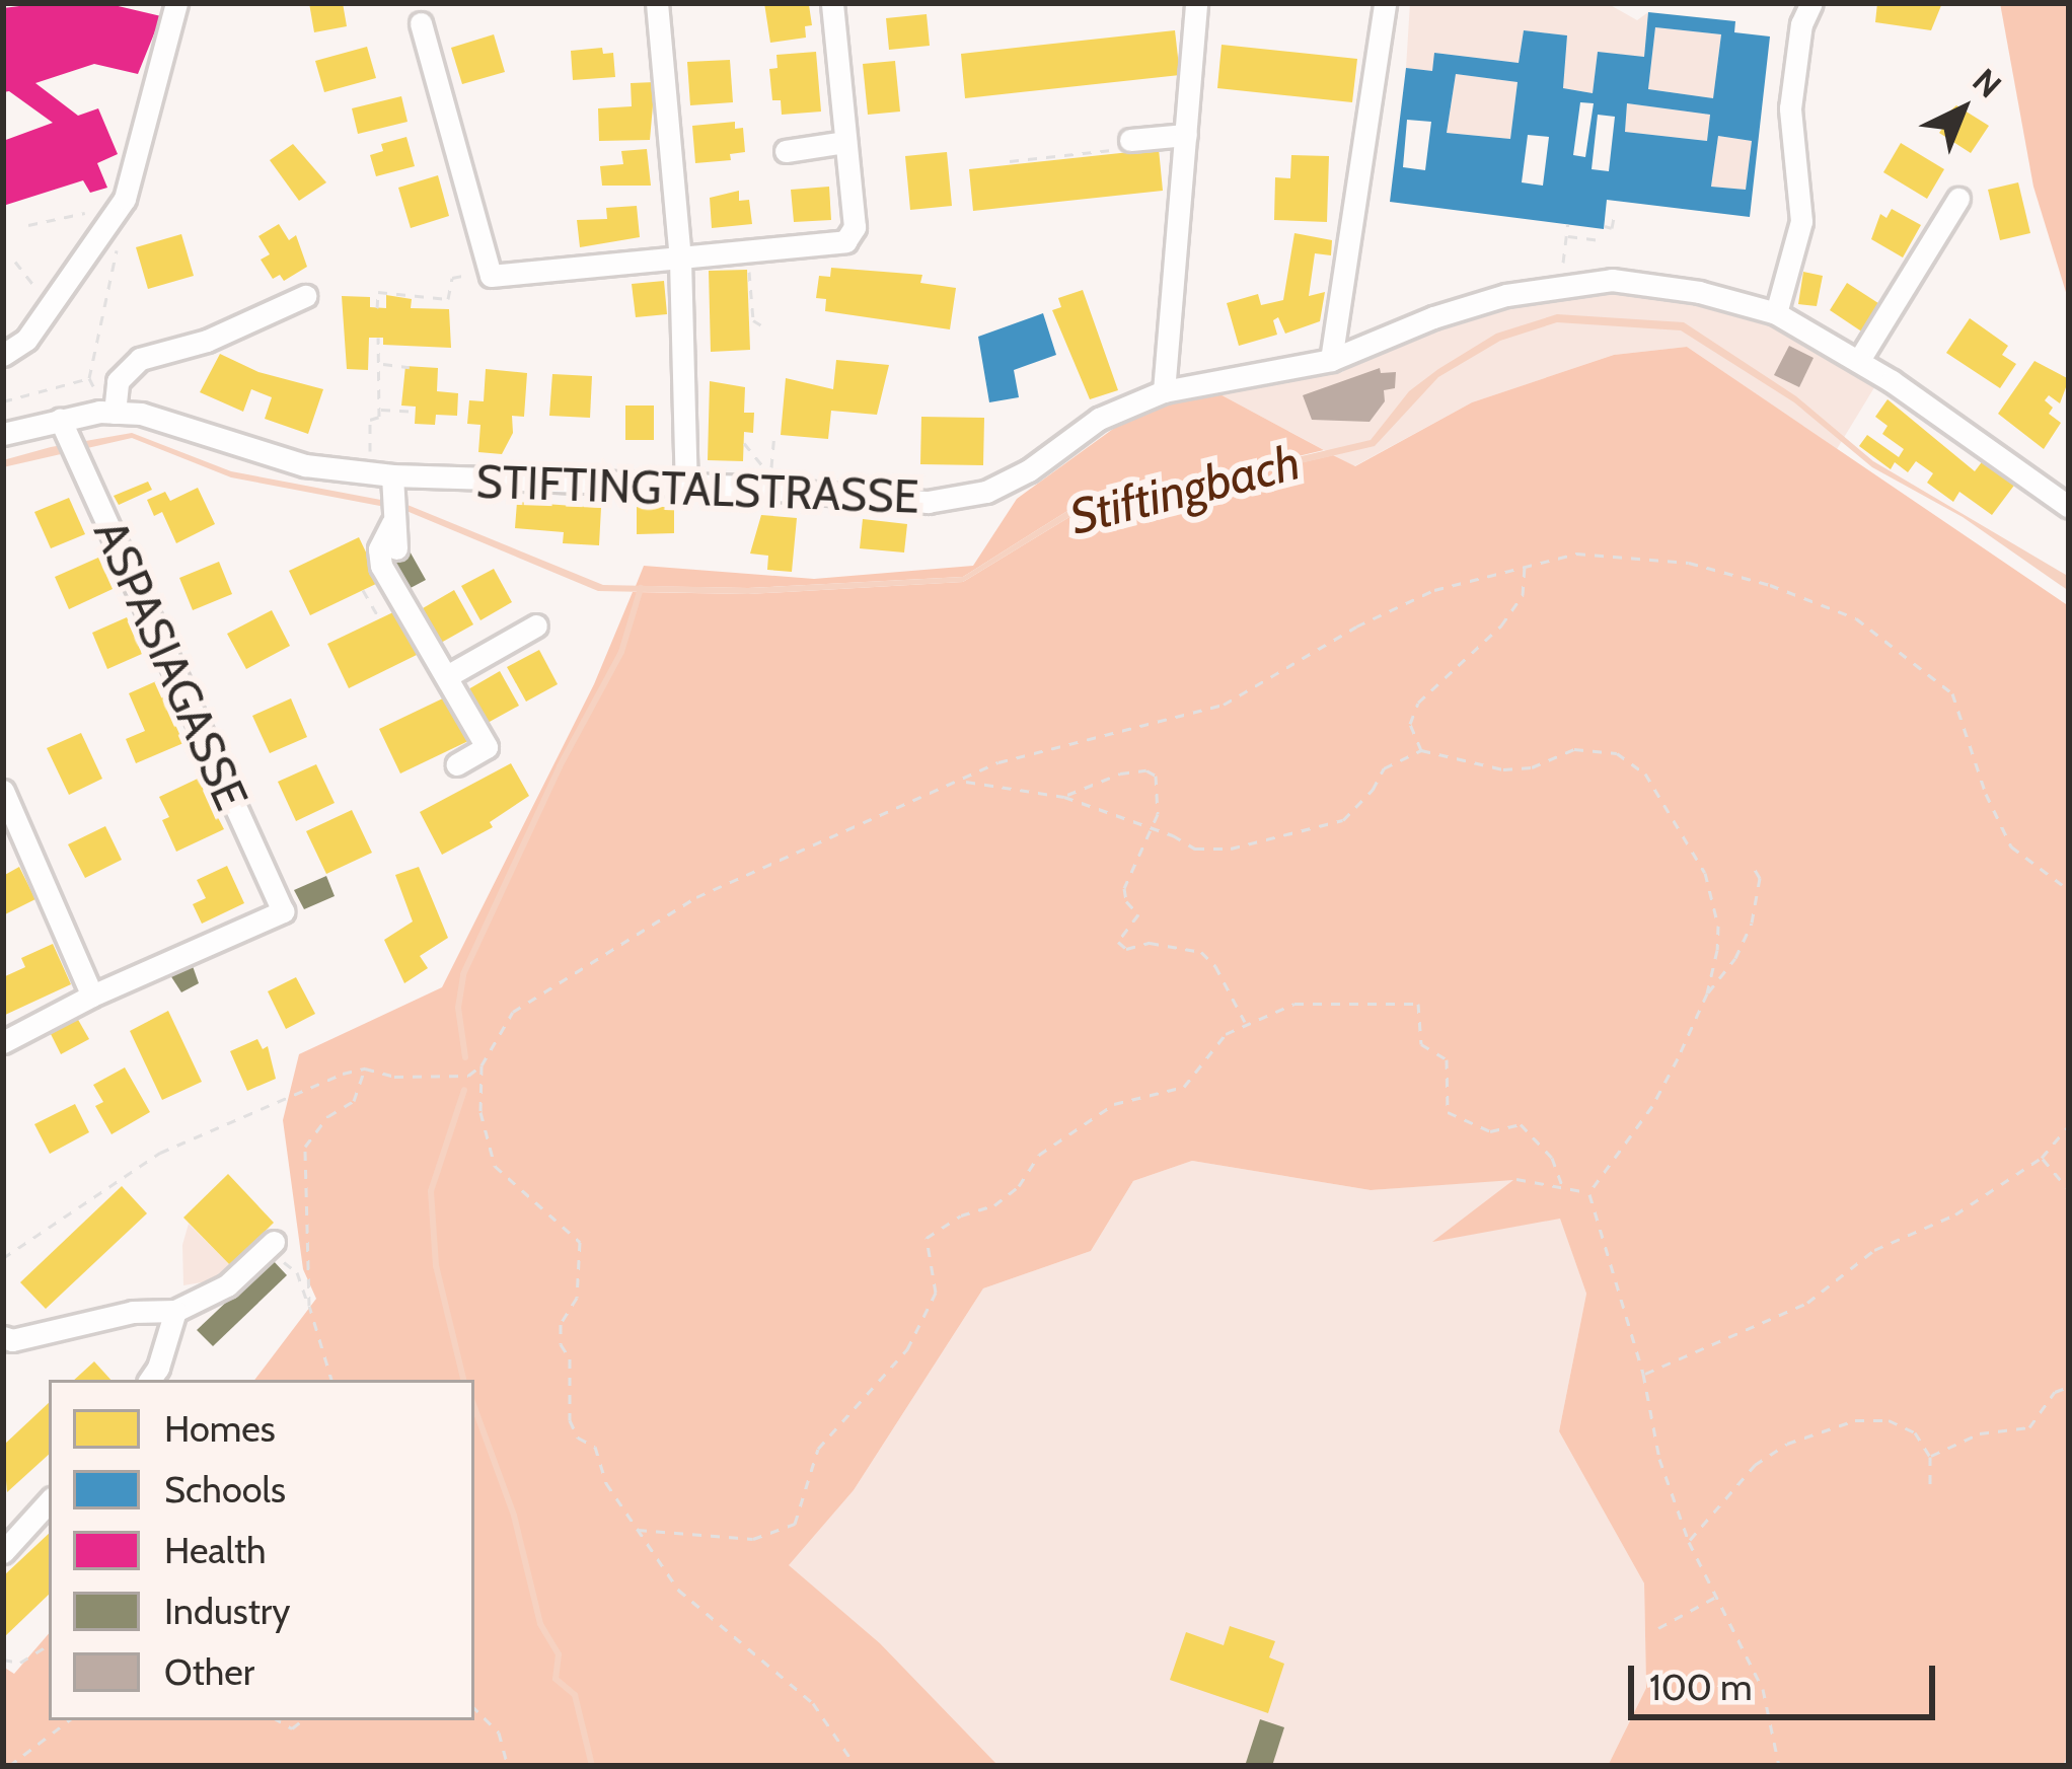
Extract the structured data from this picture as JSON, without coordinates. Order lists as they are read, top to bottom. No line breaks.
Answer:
{"streets":{"street":["STIFTINGTALSTRASSE","ASPASIAGASSE"]},"crossings":[["STIFTINGTALSTRASSE","ASPASIAGASSE"]],"water":["Stiftingbach"],"legend":["Homes","Schools","Health","Industry","Other"],"scale_bar":"100 m","north":"top right"}
